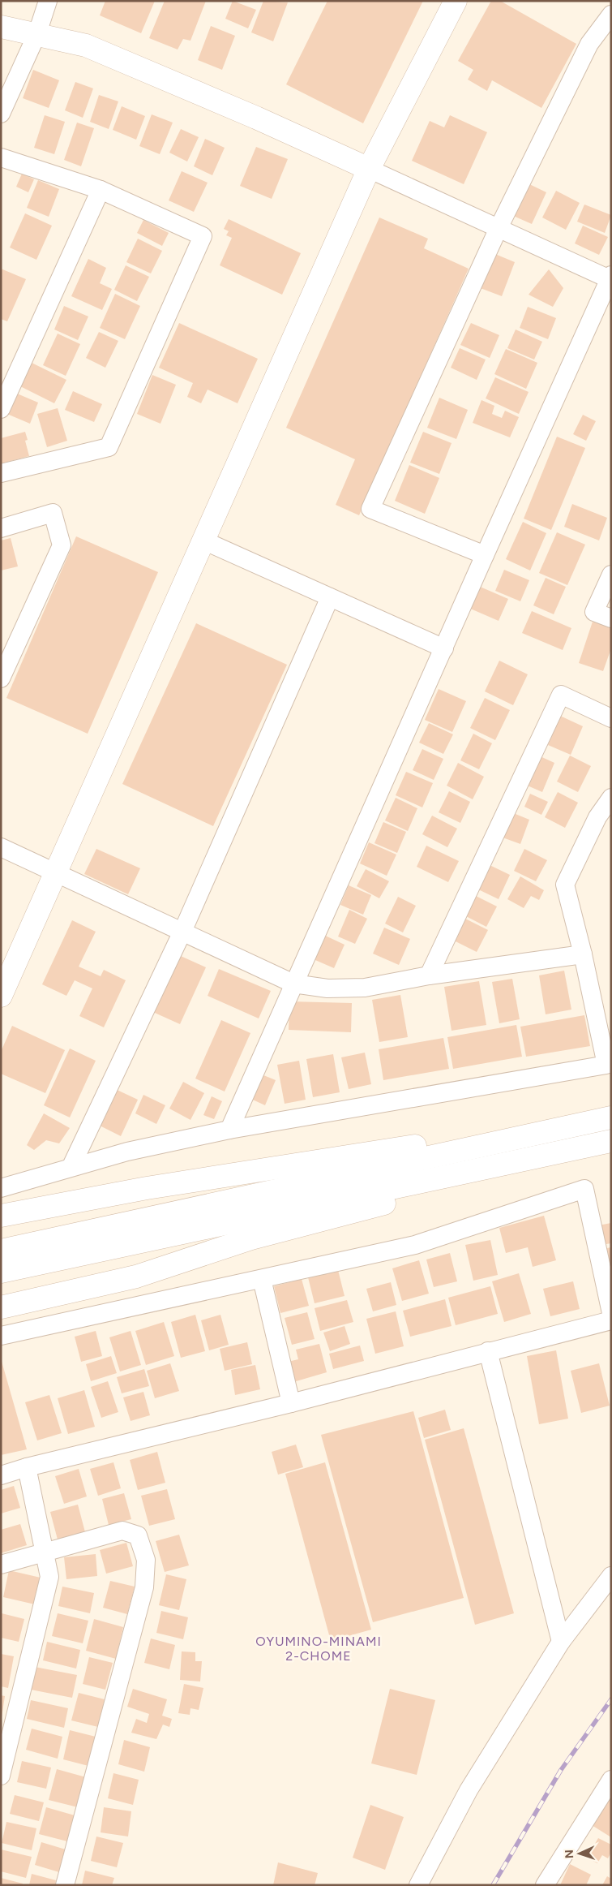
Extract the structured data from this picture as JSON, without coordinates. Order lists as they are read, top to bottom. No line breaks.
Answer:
{"districts":["OYUMINO-MINAMI 2-CHOME"],"north":"left"}
